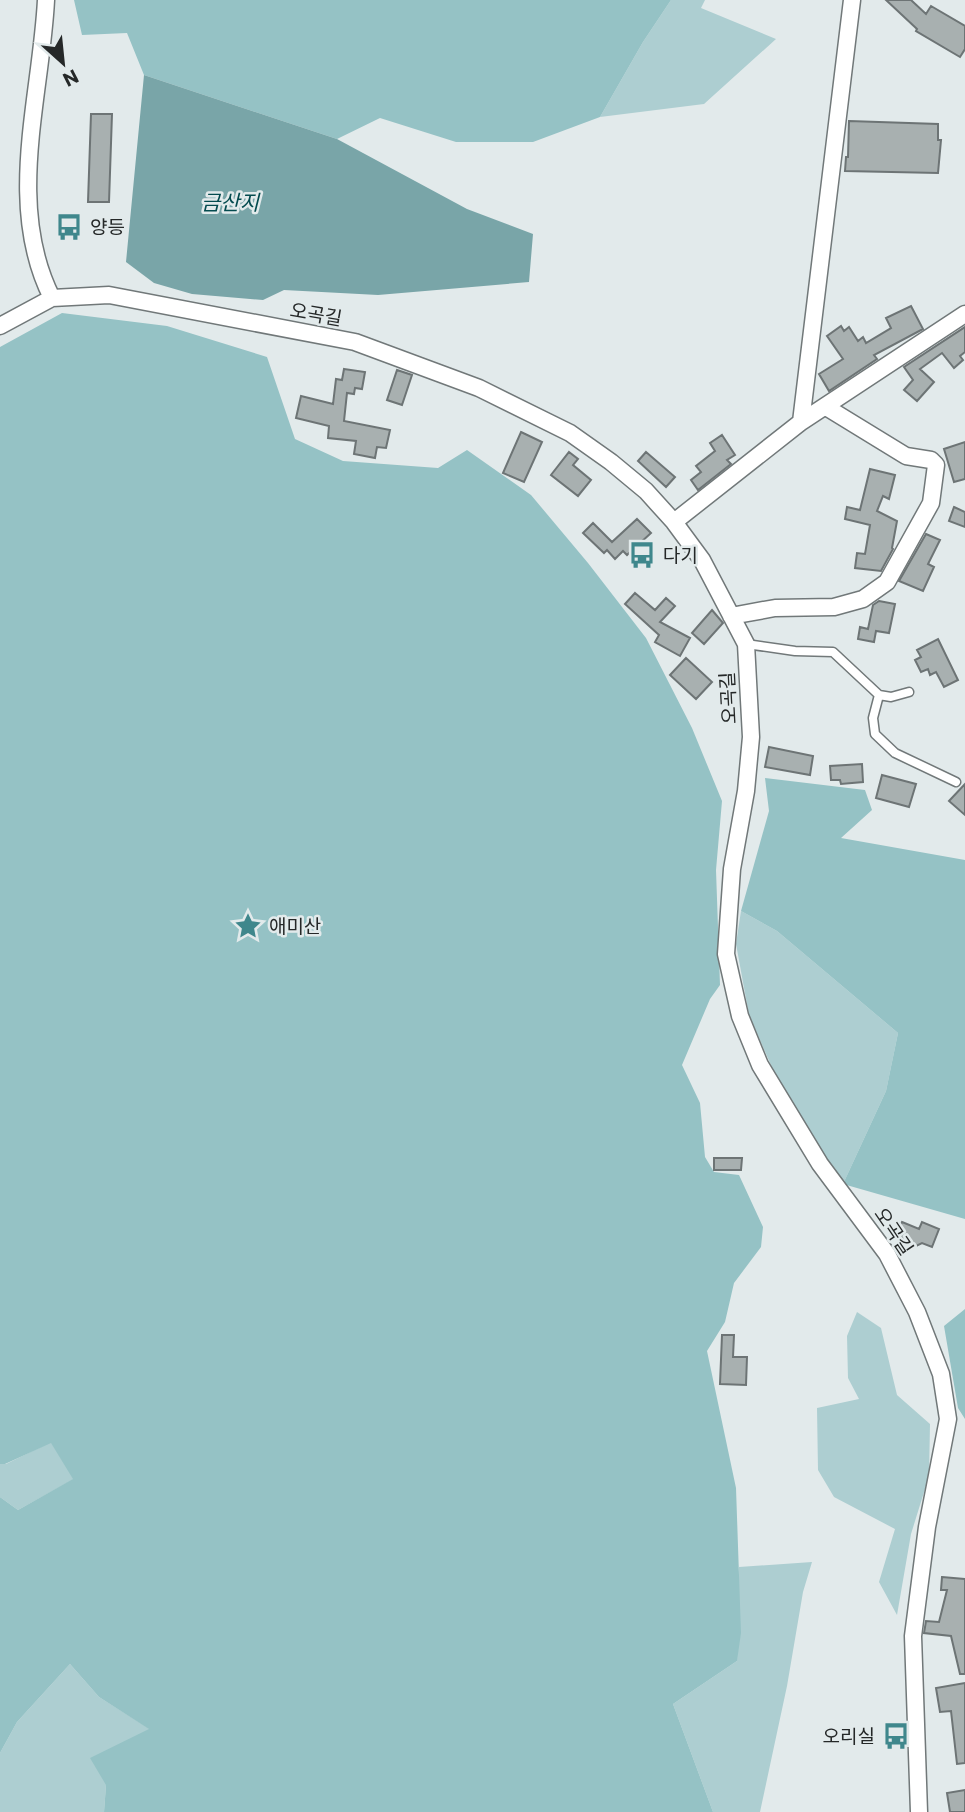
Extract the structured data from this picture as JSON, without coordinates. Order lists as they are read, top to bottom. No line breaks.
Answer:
{"streets":{"street":["오곡길"]},"water":["금산지"],"places":{"bus stop":["양등","다기","오리실"],"place":["애미산"]},"north":"bottom right"}
